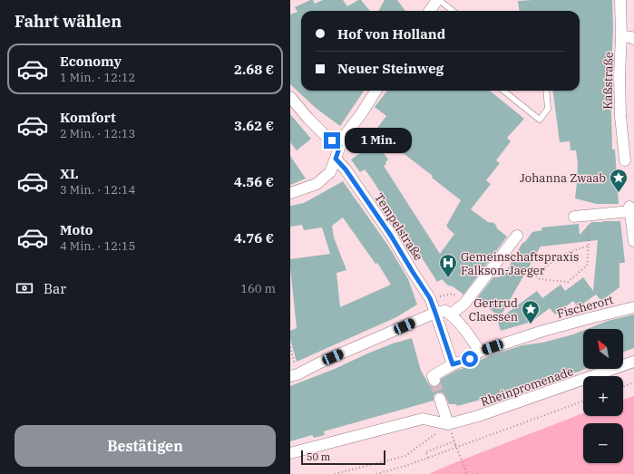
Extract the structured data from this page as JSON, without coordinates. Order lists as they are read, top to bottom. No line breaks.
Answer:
{"streets":{"street":["Kaßstraße","Tempelstraße","Fischerort","Rheinpromenade"]},"crossings":[["Tempelstraße","Fischerort"]],"places":{"place":["Johanna Zwaab","Gertrud Claessen"],"hospital":["Gemeinschaftspraxis Falkson-Jaeger"]},"scale_bar":"50 m","north":"top left","page":{"heading":"Fahrt wählen","banner":["Hof von Holland","Neuer Steinweg"],"list":[{"name":"Economy","note":"1 Min. · 12:12","value":"2.68 €"},{"name":"Komfort","note":"2 Min. · 12:13","value":"3.62 €"},{"name":"XL","note":"3 Min. · 12:14","value":"4.56 €"},{"name":"Moto","note":"4 Min. · 12:15","value":"4.76 €"}],"bubble":"1 Min.","pay":["Bar","160 m"],"map_buttons":["+","−"],"buttons":"Bestätigen","scale":"50 m"}}
